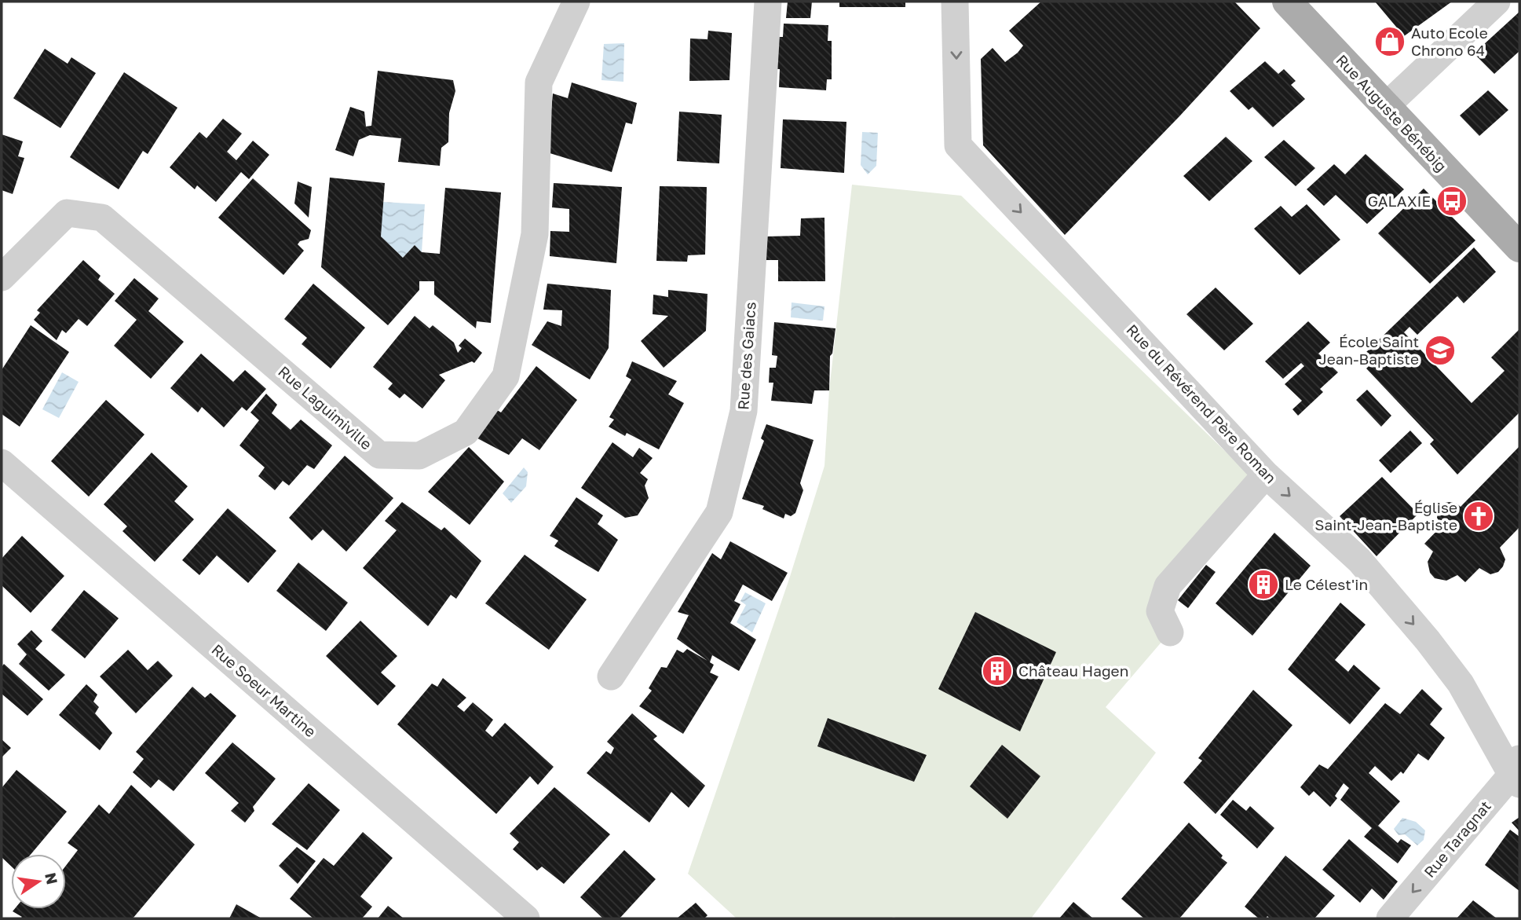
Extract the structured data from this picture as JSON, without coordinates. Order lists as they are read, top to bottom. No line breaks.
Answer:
{"streets":{"main road":["Rue Auguste Bénébig"],"street":["Rue des Gaiacs","Rue du Révérend Père Roman","Rue Laguimiville","Rue Soeur Martine","Rue Taragnat"]},"crossings":[["Rue du Révérend Père Roman","Rue Taragnat"]],"one_way":["Rue du Révérend Père Roman","Rue Taragnat"],"places":{"shop":["Auto Ecole Chrono 64"],"bus stop":["GALAXIE"],"school or university":["École Saint Jean-Baptiste"],"church":["Église Saint-Jean-Baptiste"],"building":["Le Célest'in","Château Hagen"]},"north":"right"}
